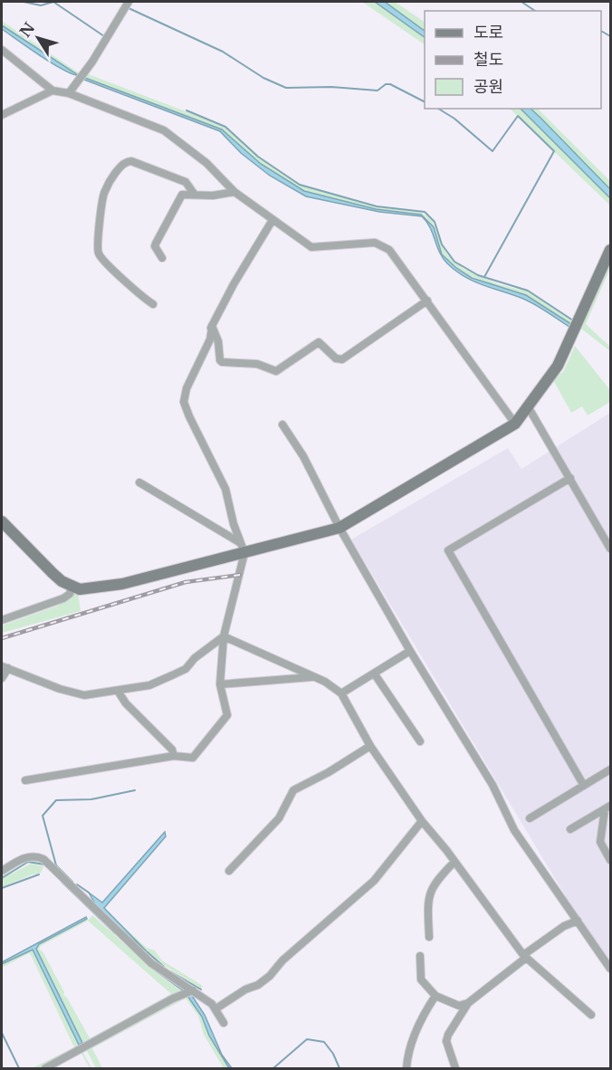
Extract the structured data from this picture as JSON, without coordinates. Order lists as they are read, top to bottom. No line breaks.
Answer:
{"legend":["도로","철도","공원"],"north":"top left"}
